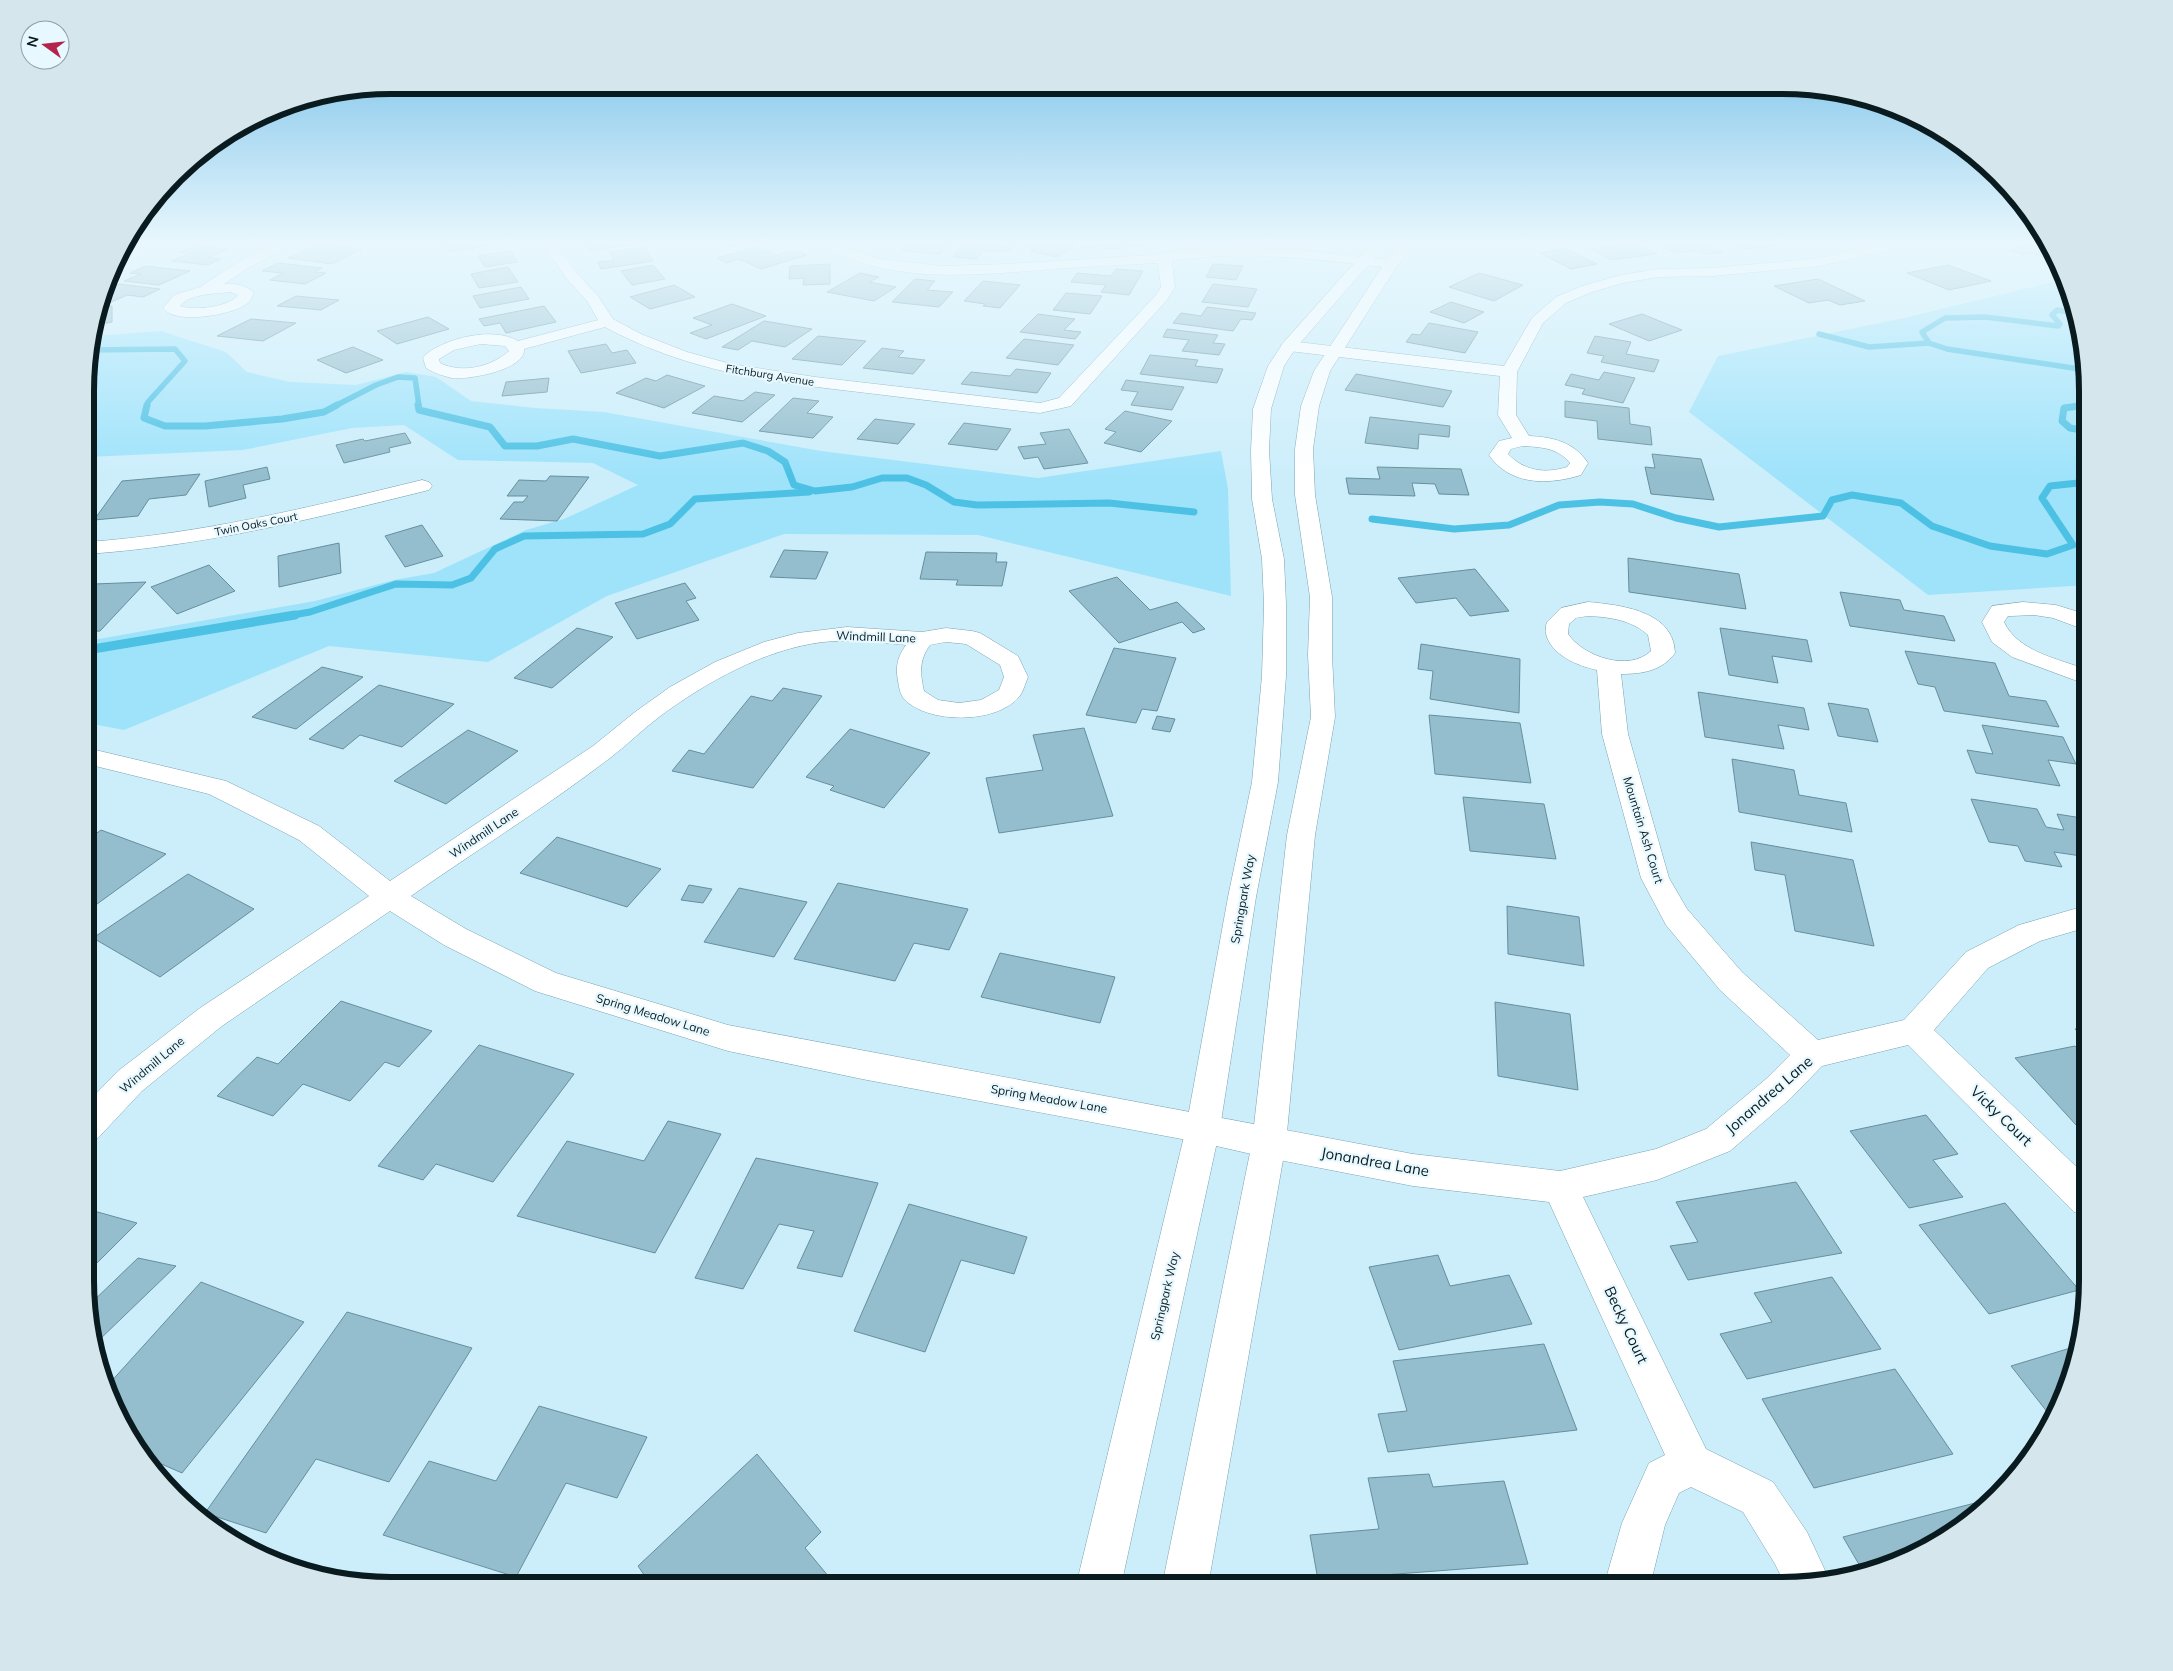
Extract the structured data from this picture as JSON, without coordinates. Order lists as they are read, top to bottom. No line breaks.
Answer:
{"streets":{"street":["Fitchburg Avenue","Twin Oaks Court","Windmill Lane","Mountain Ash Court","Springpark Way","Spring Meadow Lane","Jonandrea Lane","Vicky Court","Becky Court"]},"crossings":[["Windmill Lane","Spring Meadow Lane"],["Mountain Ash Court","Jonandrea Lane"],["Springpark Way","Spring Meadow Lane"],["Springpark Way","Jonandrea Lane"],["Spring Meadow Lane","Jonandrea Lane"],["Jonandrea Lane","Vicky Court"],["Jonandrea Lane","Becky Court"]],"north":"left"}
